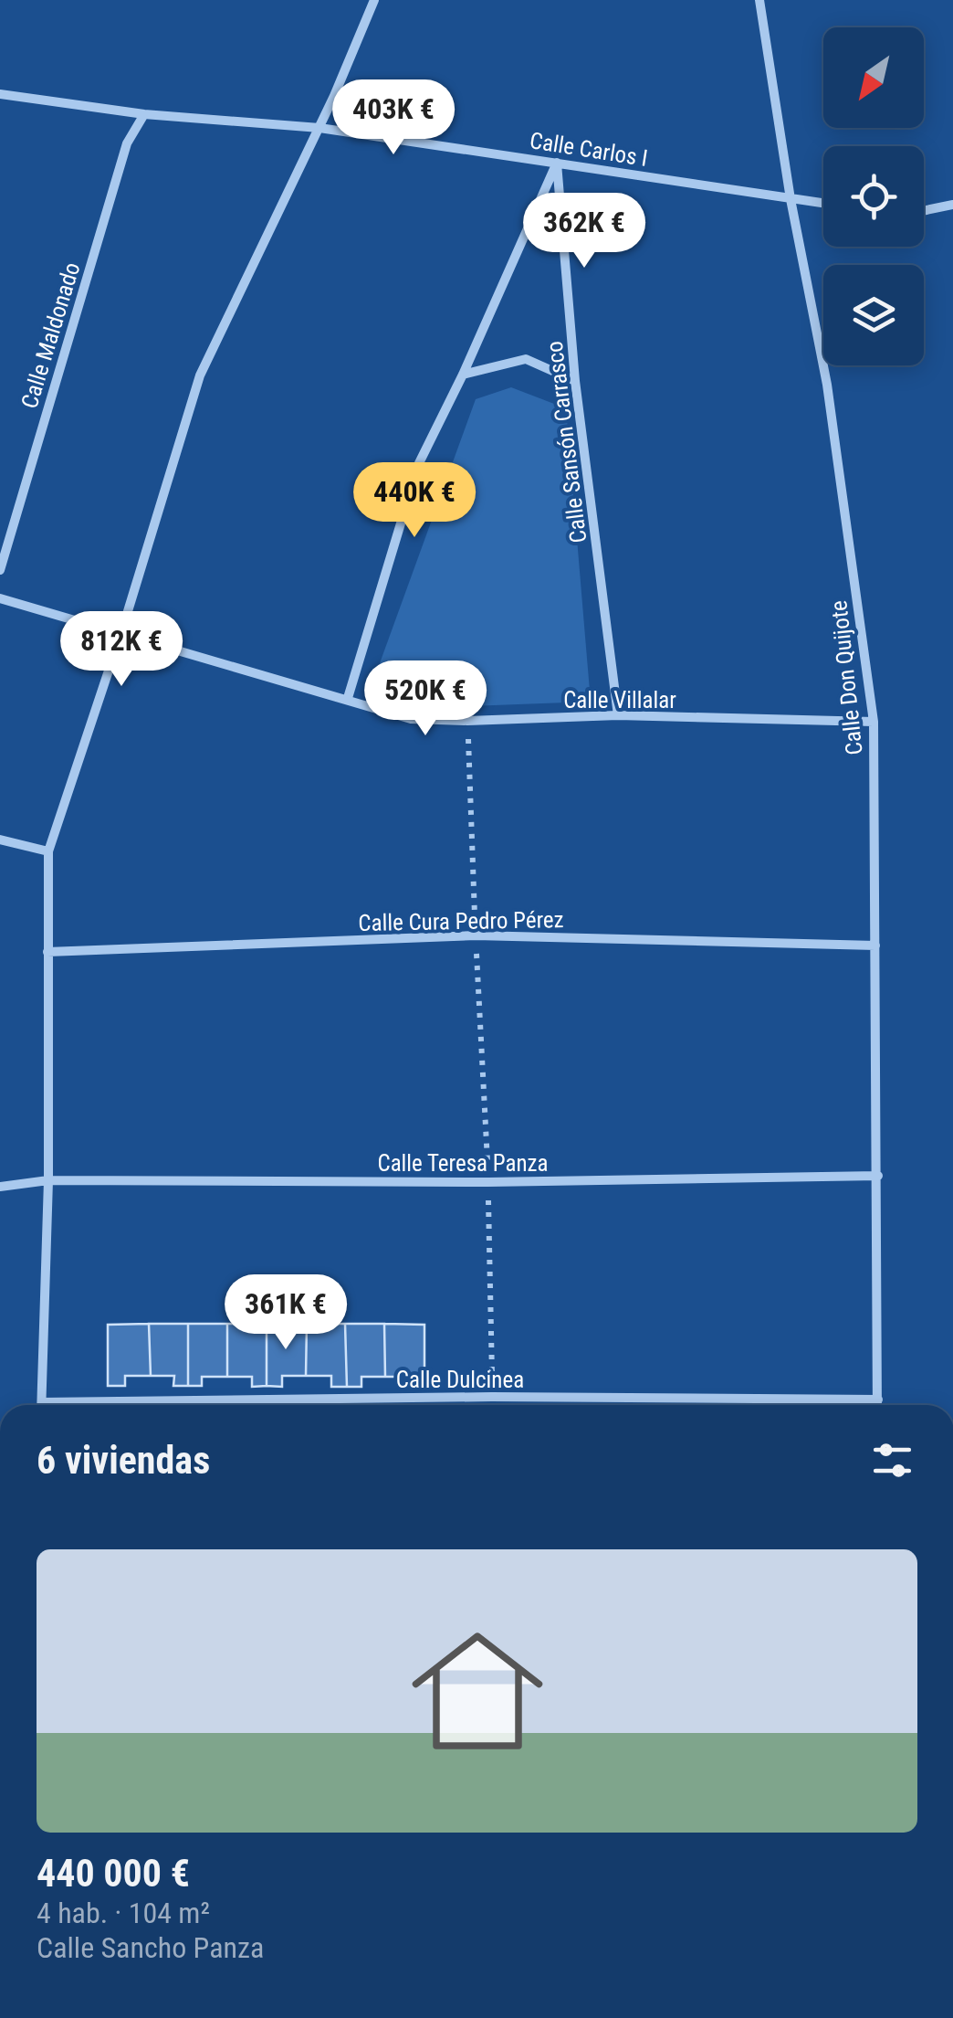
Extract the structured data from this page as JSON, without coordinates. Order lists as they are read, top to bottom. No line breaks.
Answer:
{"streets":{"street":["Calle Carlos I","Calle Maldonado","Calle Sansón Carrasco","Calle Don Quijote","Calle Villalar","Calle Cura Pedro Pérez","Calle Teresa Panza","Calle Dulcinea"]},"crossings":[["Calle Carlos I","Calle Maldonado"],["Calle Carlos I","Calle Sansón Carrasco"],["Calle Carlos I","Calle Don Quijote"],["Calle Sansón Carrasco","Calle Villalar"],["Calle Don Quijote","Calle Villalar"],["Calle Don Quijote","Calle Cura Pedro Pérez"],["Calle Don Quijote","Calle Teresa Panza"],["Calle Don Quijote","Calle Dulcinea"]],"north":"bottom left","page":{"price":["403K €","362K €","440K €","812K €","520K €","361K €"],"heading":"6 viviendas","list":[{"name":"440 000 €","note":"4 hab. · 104 m² · Calle Sancho Panza"}]}}
